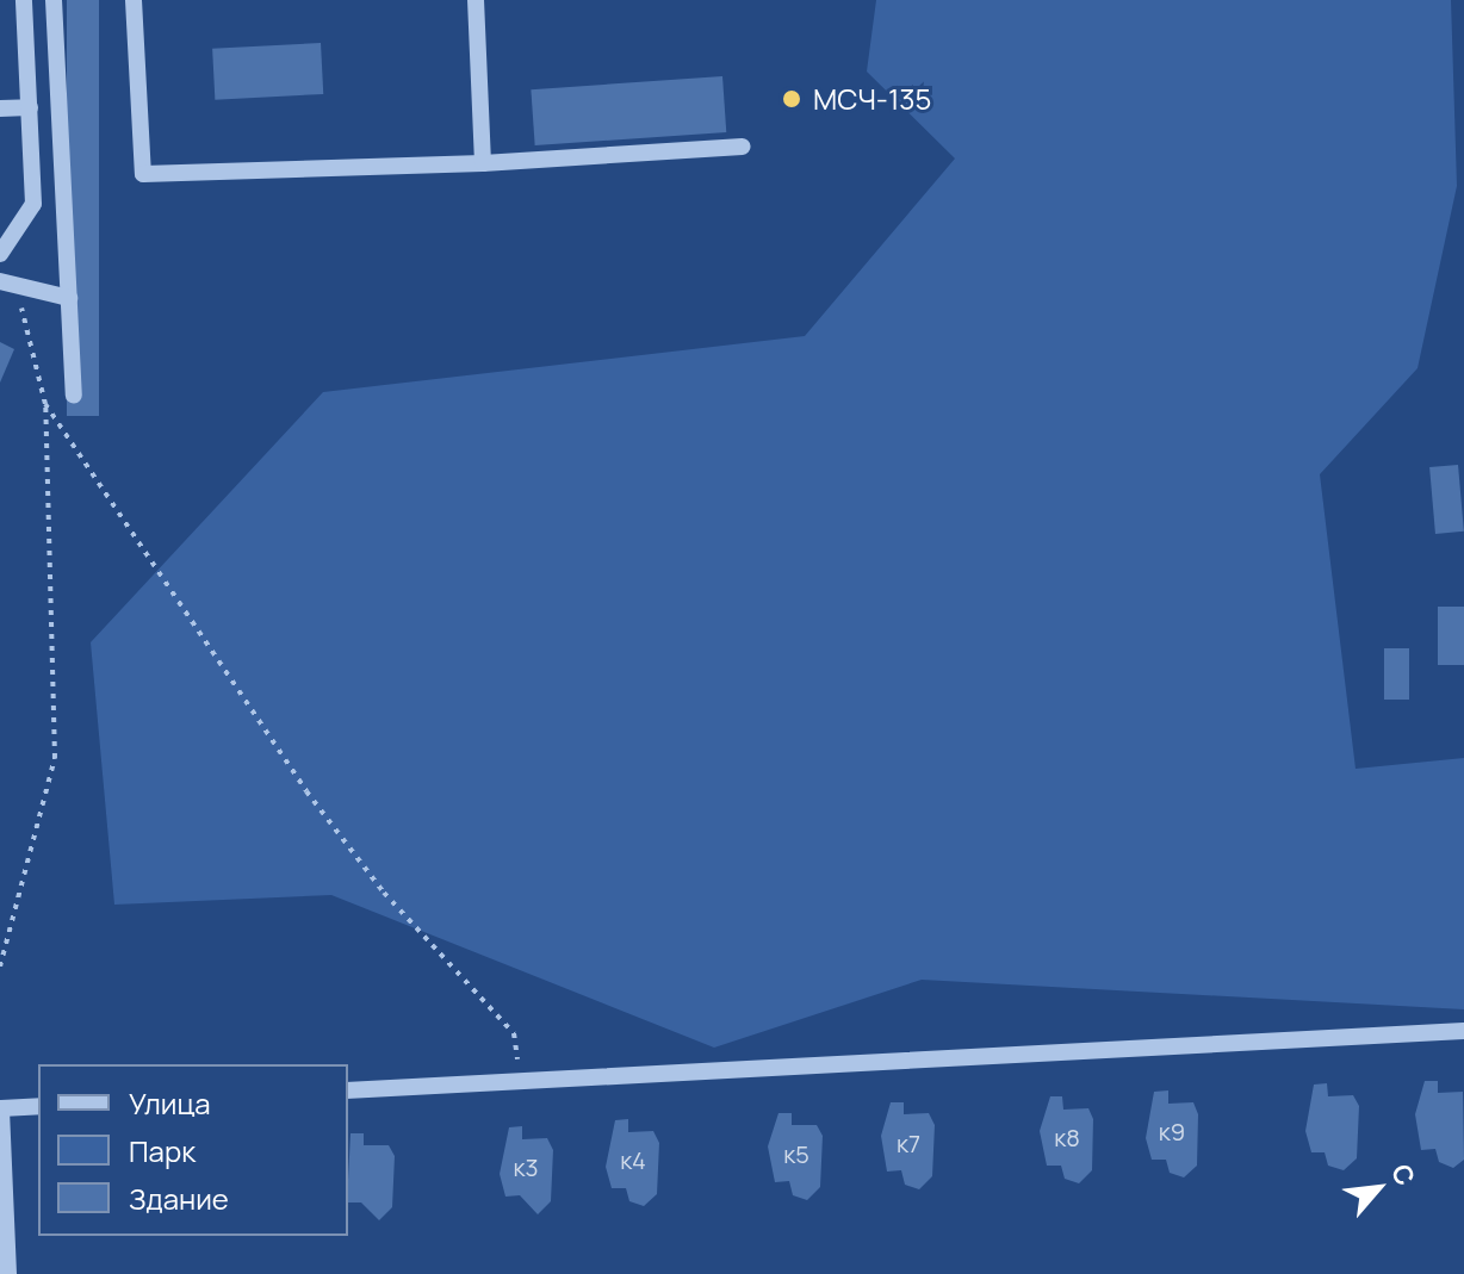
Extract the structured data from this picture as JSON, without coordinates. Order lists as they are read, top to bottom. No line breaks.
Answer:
{"places":["МСЧ-135"],"house_numbers":["к9","к8","к7","к5","к4","к3"],"legend":["Улица","Парк","Здание"],"north":"top right"}
